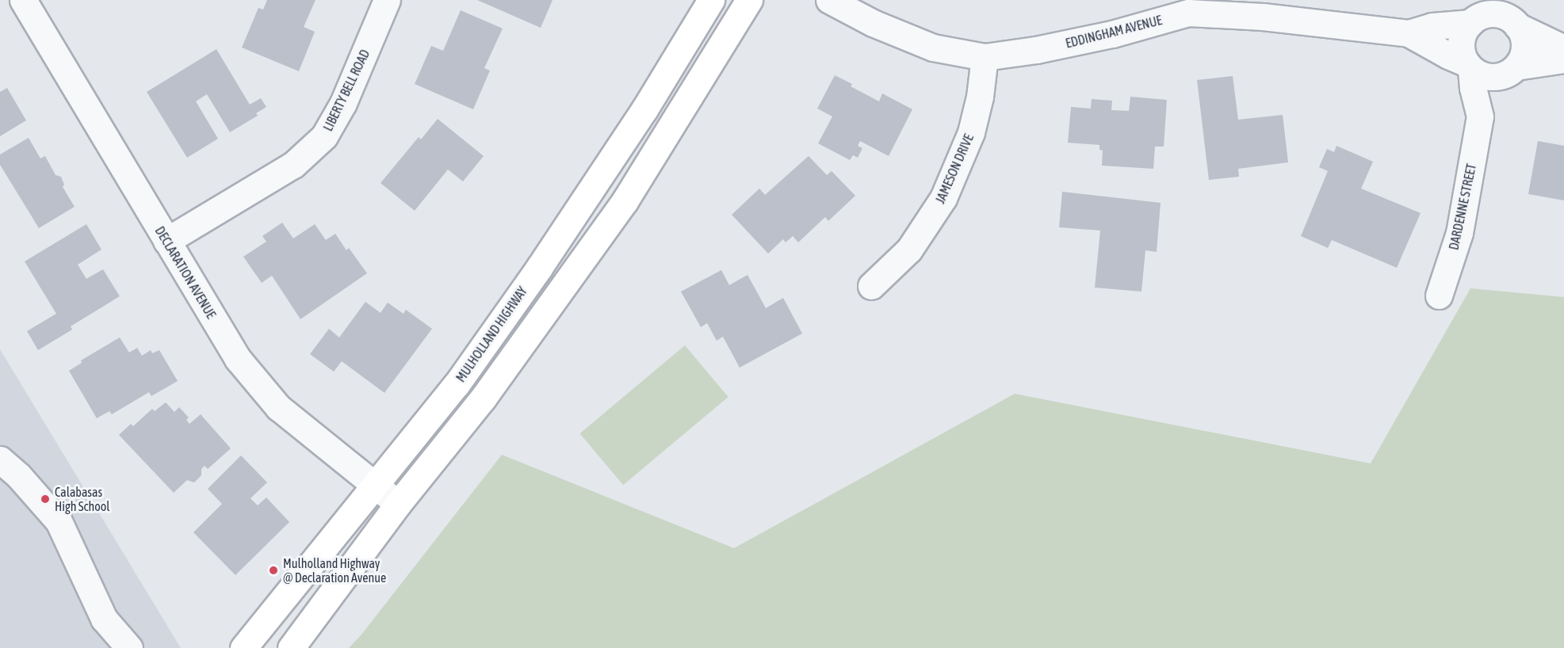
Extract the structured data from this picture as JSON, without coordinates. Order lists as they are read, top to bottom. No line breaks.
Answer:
{"streets":{"main road":["MULHOLLAND HIGHWAY"],"street":["EDDINGHAM AVENUE","LIBERTY BELL ROAD","JAMESON DRIVE","DARDENNE STREET","DECLARATION AVENUE"]},"crossings":[["EDDINGHAM AVENUE","JAMESON DRIVE"],["EDDINGHAM AVENUE","DARDENNE STREET"],["LIBERTY BELL ROAD","DECLARATION AVENUE"],["DECLARATION AVENUE","MULHOLLAND HIGHWAY"]],"places":["Calabasas High School","Mulholland Highway @ Declaration Avenue"]}
